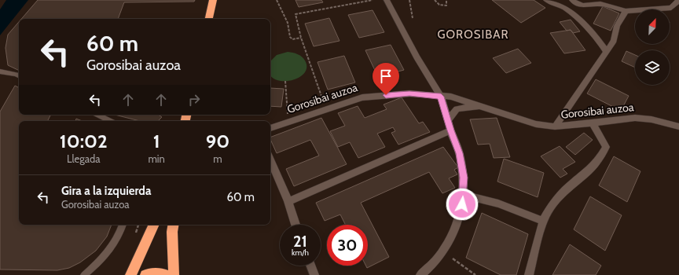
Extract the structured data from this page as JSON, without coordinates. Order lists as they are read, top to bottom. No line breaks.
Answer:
{"streets":{"street":["Gorosibai auzoa"]},"districts":["GOROSIBAR"],"north":"top right","page":{"turn":["60 m","Gorosibai auzoa"],"eta":["10:02","Llegada","1","min","90","m"],"list":[{"name":"Gira a la izquierda","note":"Gorosibai auzoa","value":"60 m"}],"speed":"21 km/h","limit":"30"}}
